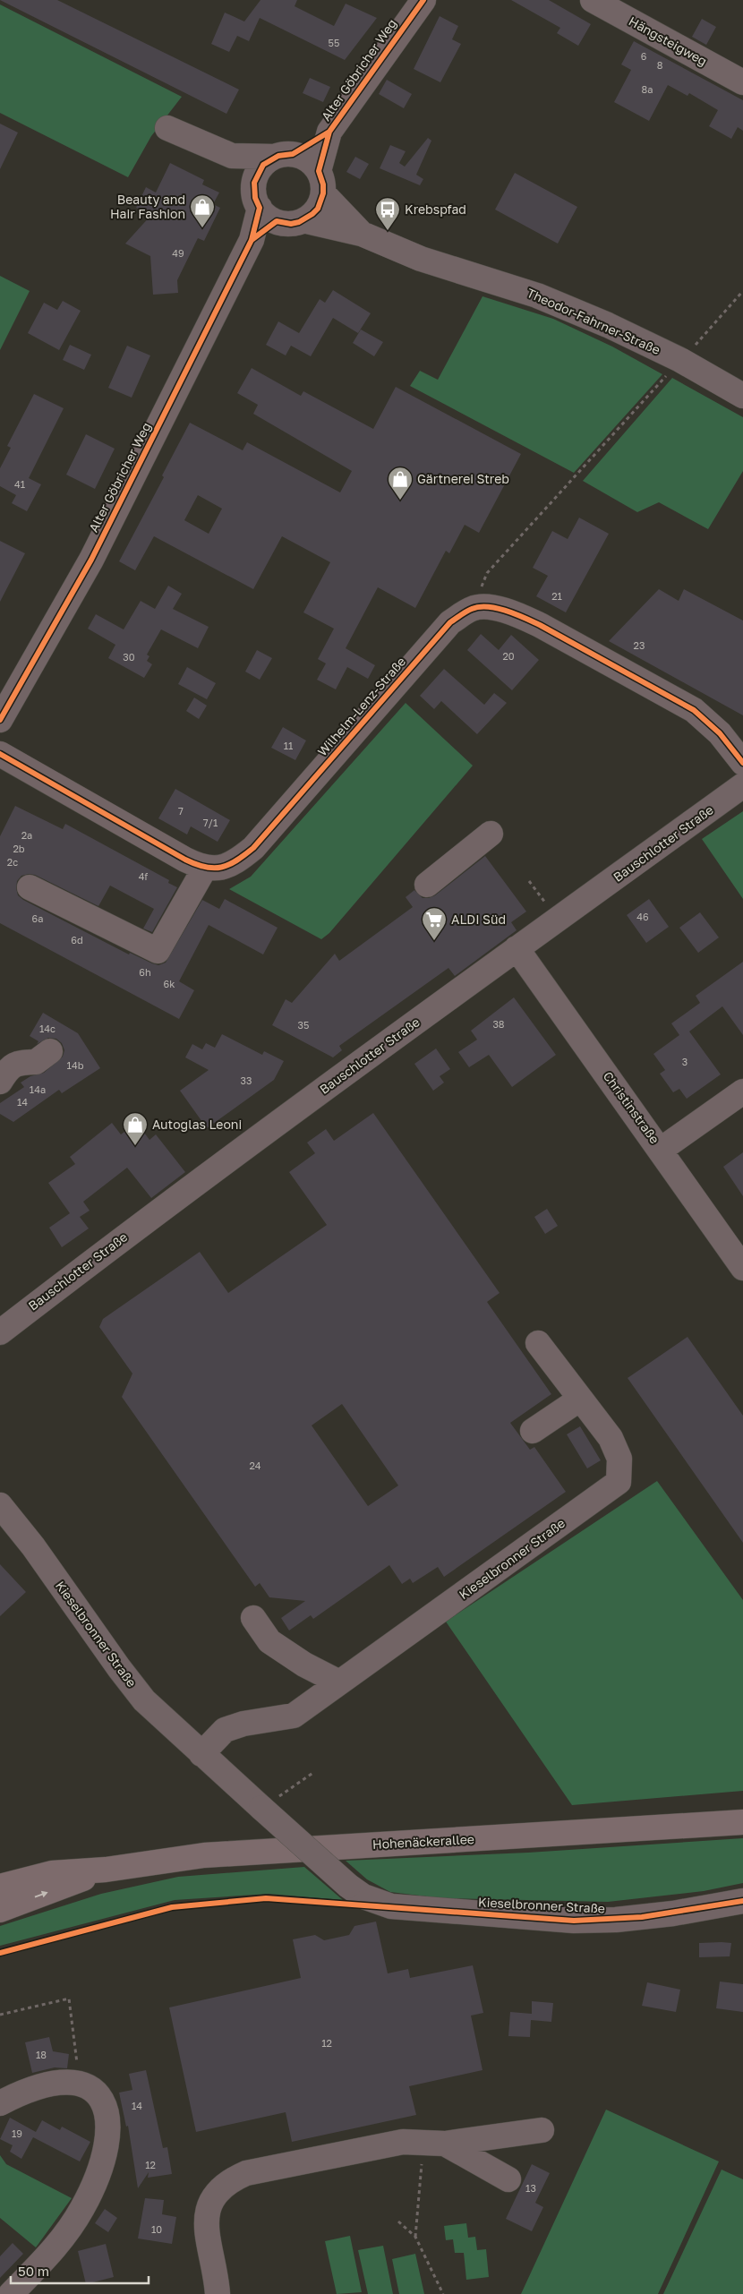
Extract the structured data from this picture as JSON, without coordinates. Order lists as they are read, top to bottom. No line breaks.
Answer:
{"streets":{"main road":["Hohenäckerallee"],"street":["Hängsteigweg","Alter Göbricher Weg","Theodor-Fahrner-Straße","Wilhelm-Lenz-Straße","Bauschlotter Straße","Christinstraße","Kieselbronner Straße"]},"crossings":[["Alter Göbricher Weg","Theodor-Fahrner-Straße"],["Bauschlotter Straße","Christinstraße"]],"places":{"shop":["Beauty and Hair Fashion","Gärtnerei Streb","Autoglas Leoni"],"bus stop":["Krebspfad"],"supermarket":["ALDI Süd"]},"house_numbers":["55","6","8","8a","49","41","21","23","20","30","11","7","7/1","2a","2b","2c","4f","46","6a","6d","6h","6k","38","35","14c","3","14b","33","14a","14","24","12","18","14","19","12","13","10"],"scale_bar":"50 m"}
